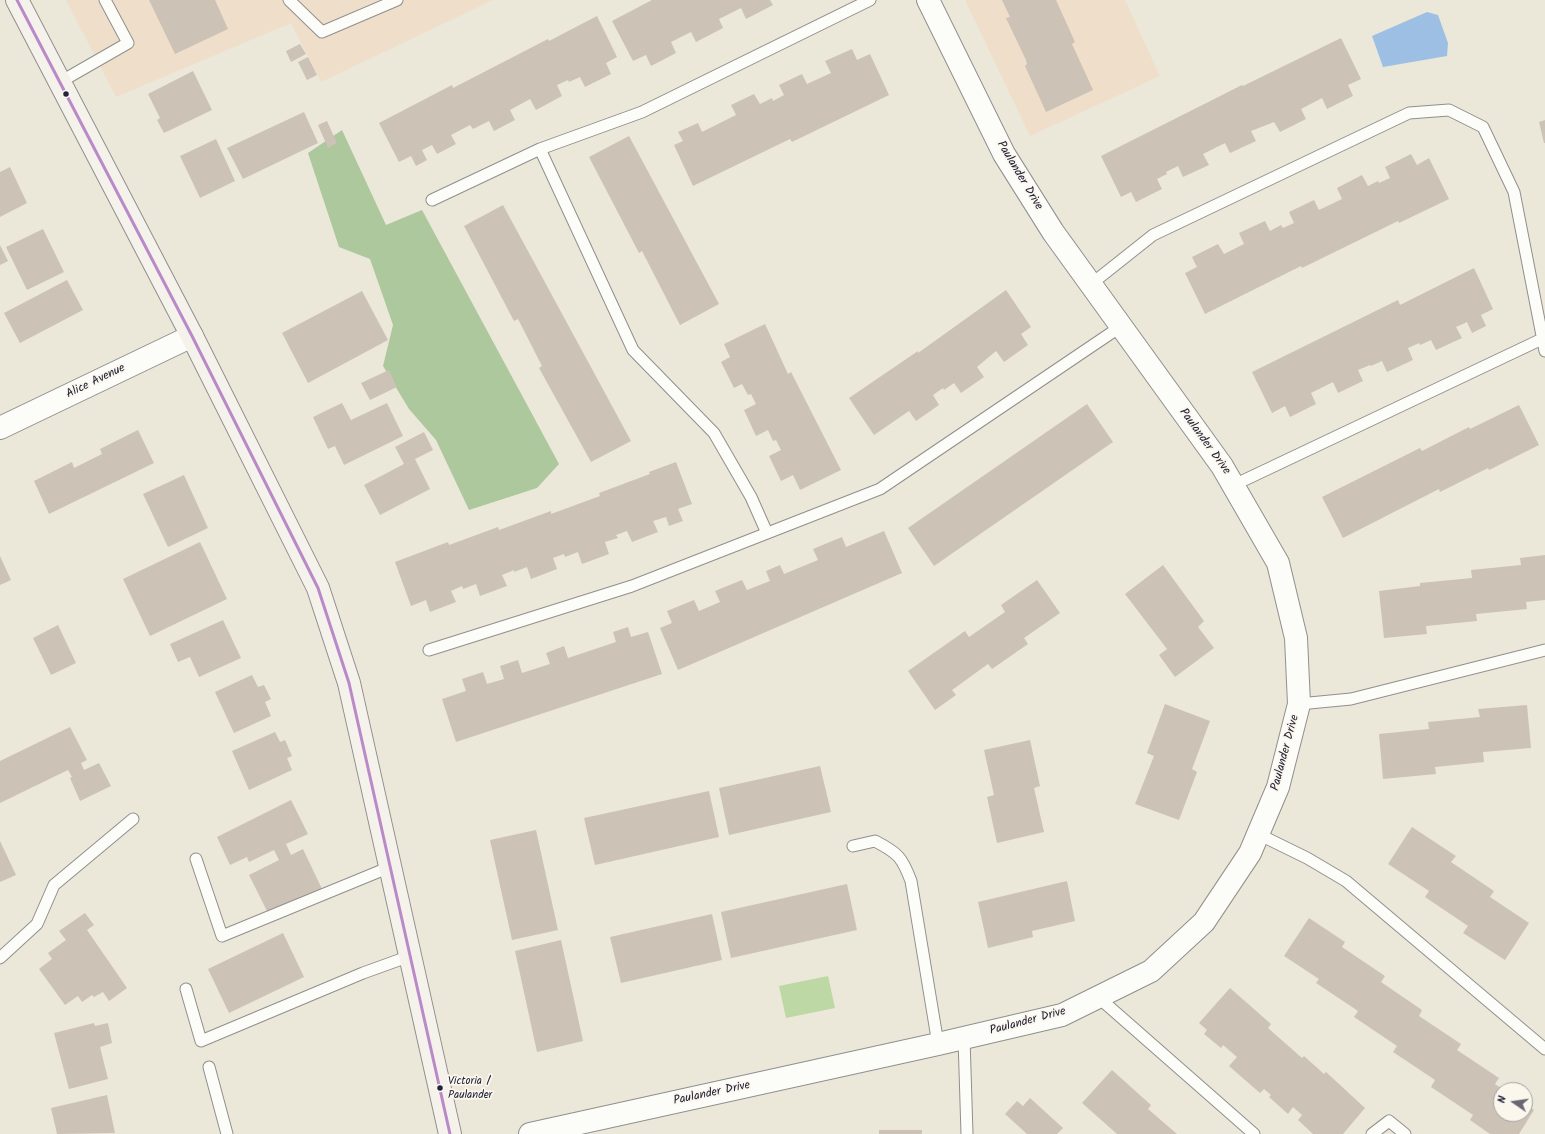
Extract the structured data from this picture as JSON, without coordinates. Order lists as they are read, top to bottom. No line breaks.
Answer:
{"streets":{"street":["Paulander Drive","Alice Avenue"]},"places":["Victoria / Paulander"],"north":"left"}
